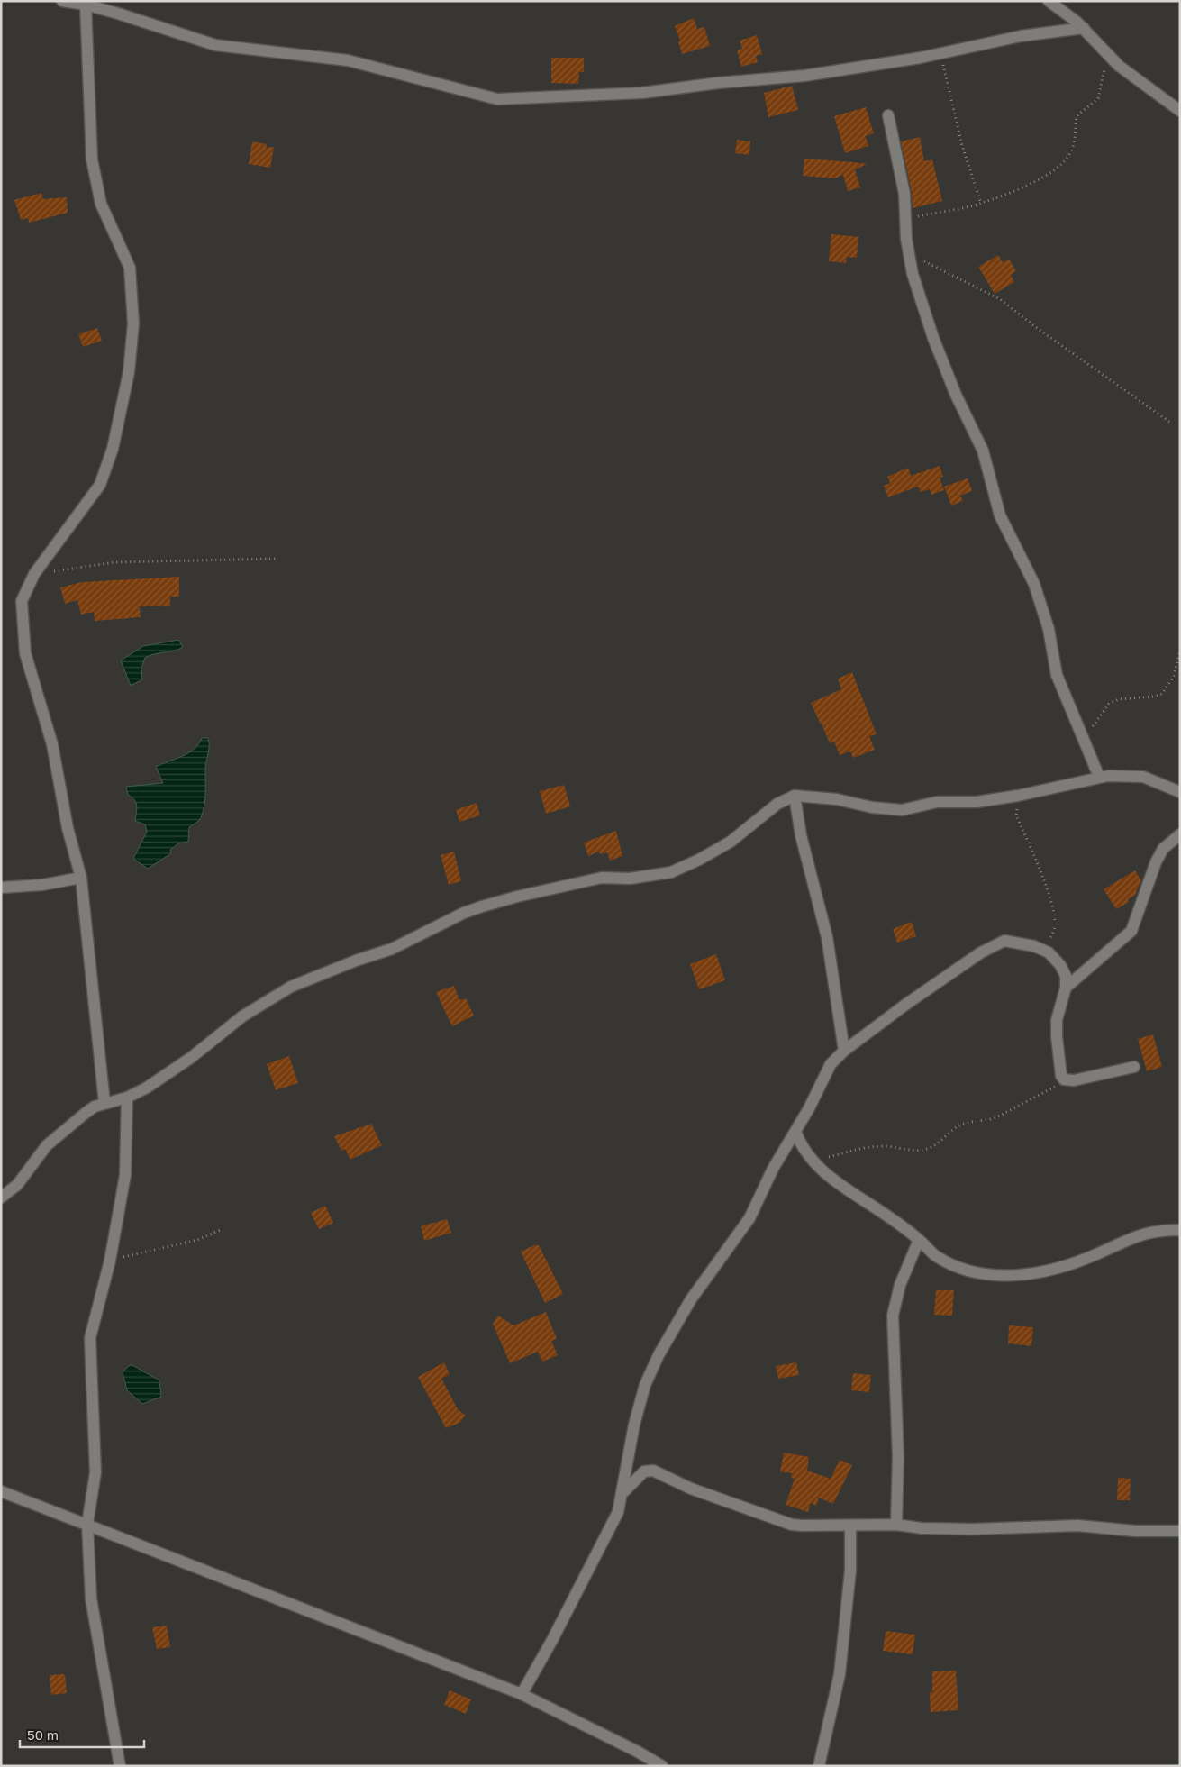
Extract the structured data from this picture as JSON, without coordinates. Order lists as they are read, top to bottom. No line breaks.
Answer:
{"scale_bar":"50 m"}
